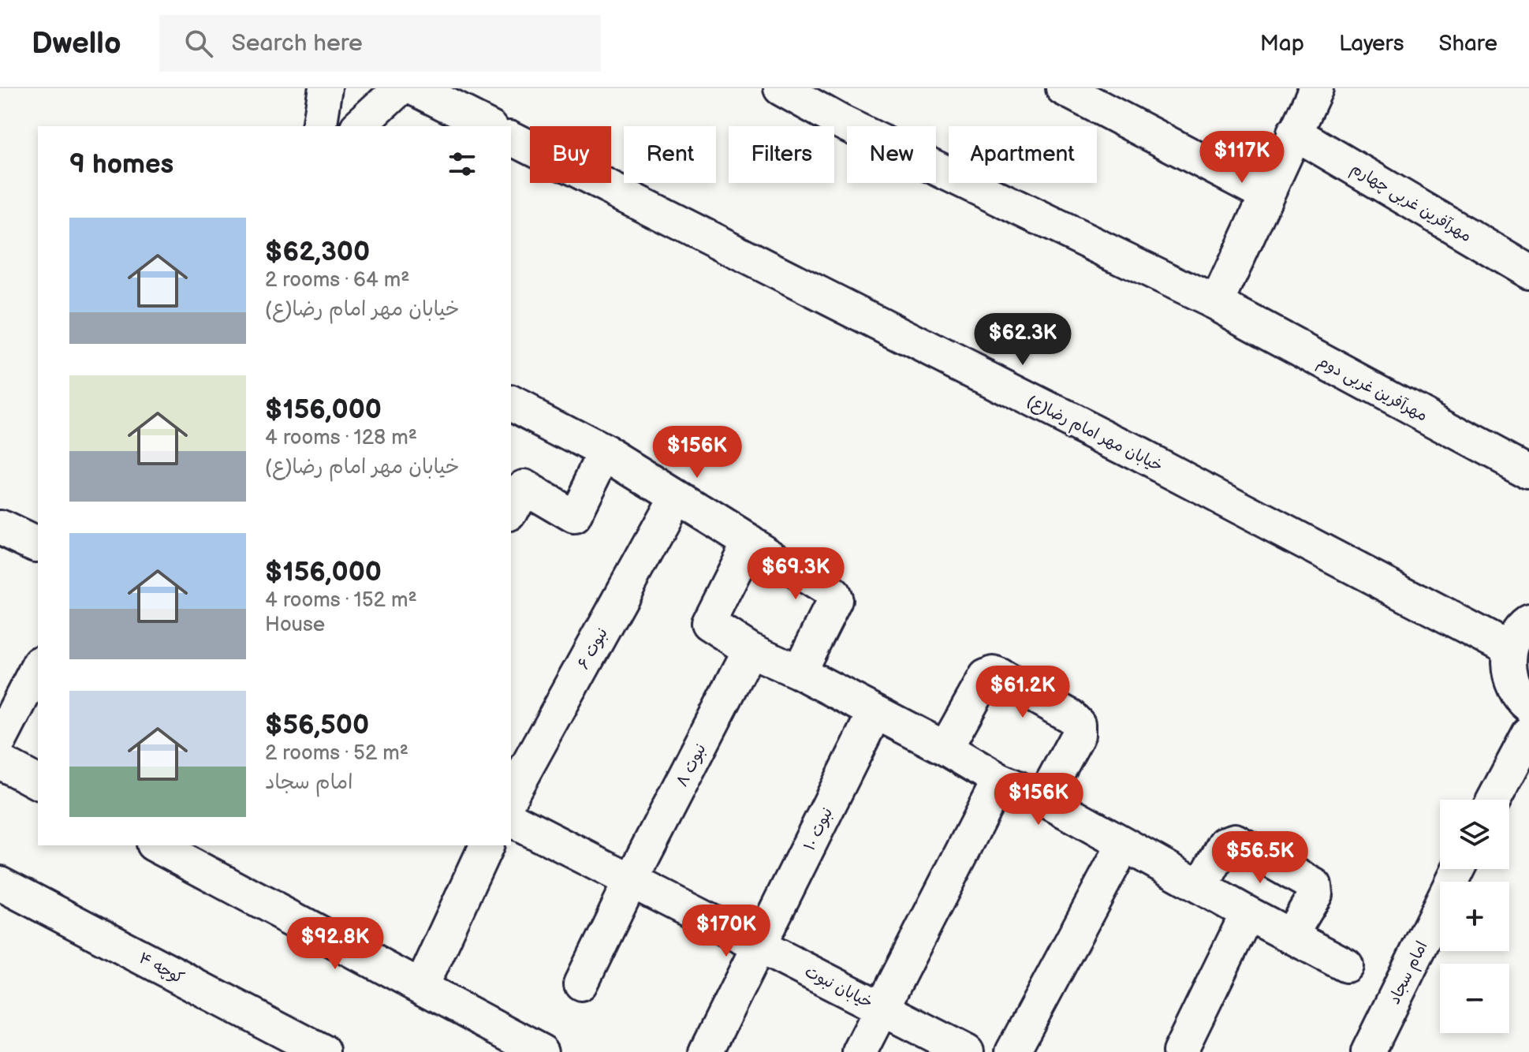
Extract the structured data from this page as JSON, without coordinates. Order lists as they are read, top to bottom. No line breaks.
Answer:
{"streets":{"street":["مهرآفرین غربی چهارم","مهرآفرین غربی دوم","خیابان مهر امام رضا(ع)","نبوت ۶","نبوت ۸","نبوت ۱۰","کوچه ۴","امام سجاد","خیابان نبوت"]},"crossings":[["نبوت ۸","خیابان نبوت"],["نبوت ۱۰","خیابان نبوت"]],"page":{"header":"Dwello","search":"Search here","nav":["Map","Layers","Share"],"chip":["Buy","Rent","Filters","New","Apartment"],"heading":"9 homes","price":["$117K","$62.3K","$156K","$69.3K","$61.2K","$156K","$56.5K","$170K","$92.8K"],"list":[{"name":"$62,300","note":"2 rooms · 64 m² · خیابان مهر امام رضا(ع)"},{"name":"$156,000","note":"4 rooms · 128 m² · خیابان مهر امام رضا(ع)"},{"name":"$156,000","note":"4 rooms · 152 m² · House"},{"name":"$56,500","note":"2 rooms · 52 m² · امام سجاد"}],"map_buttons":["+","−"]}}
